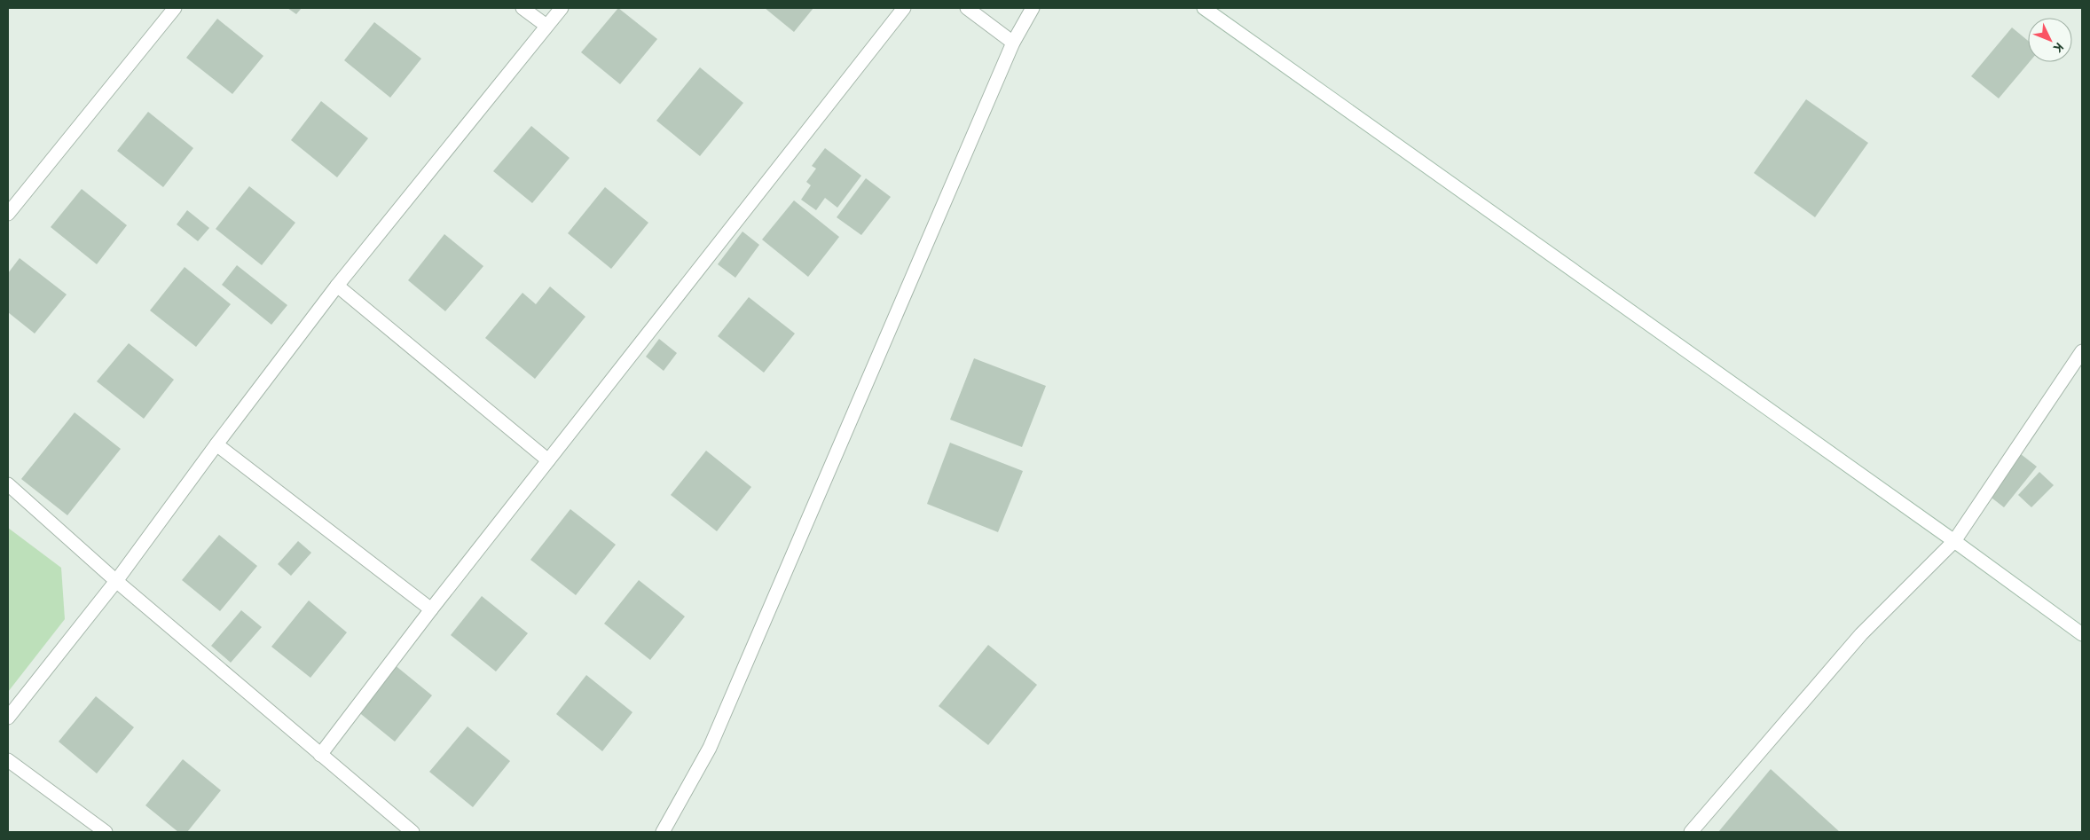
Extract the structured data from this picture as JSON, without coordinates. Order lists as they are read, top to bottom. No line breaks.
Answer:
{"north":"bottom right"}
